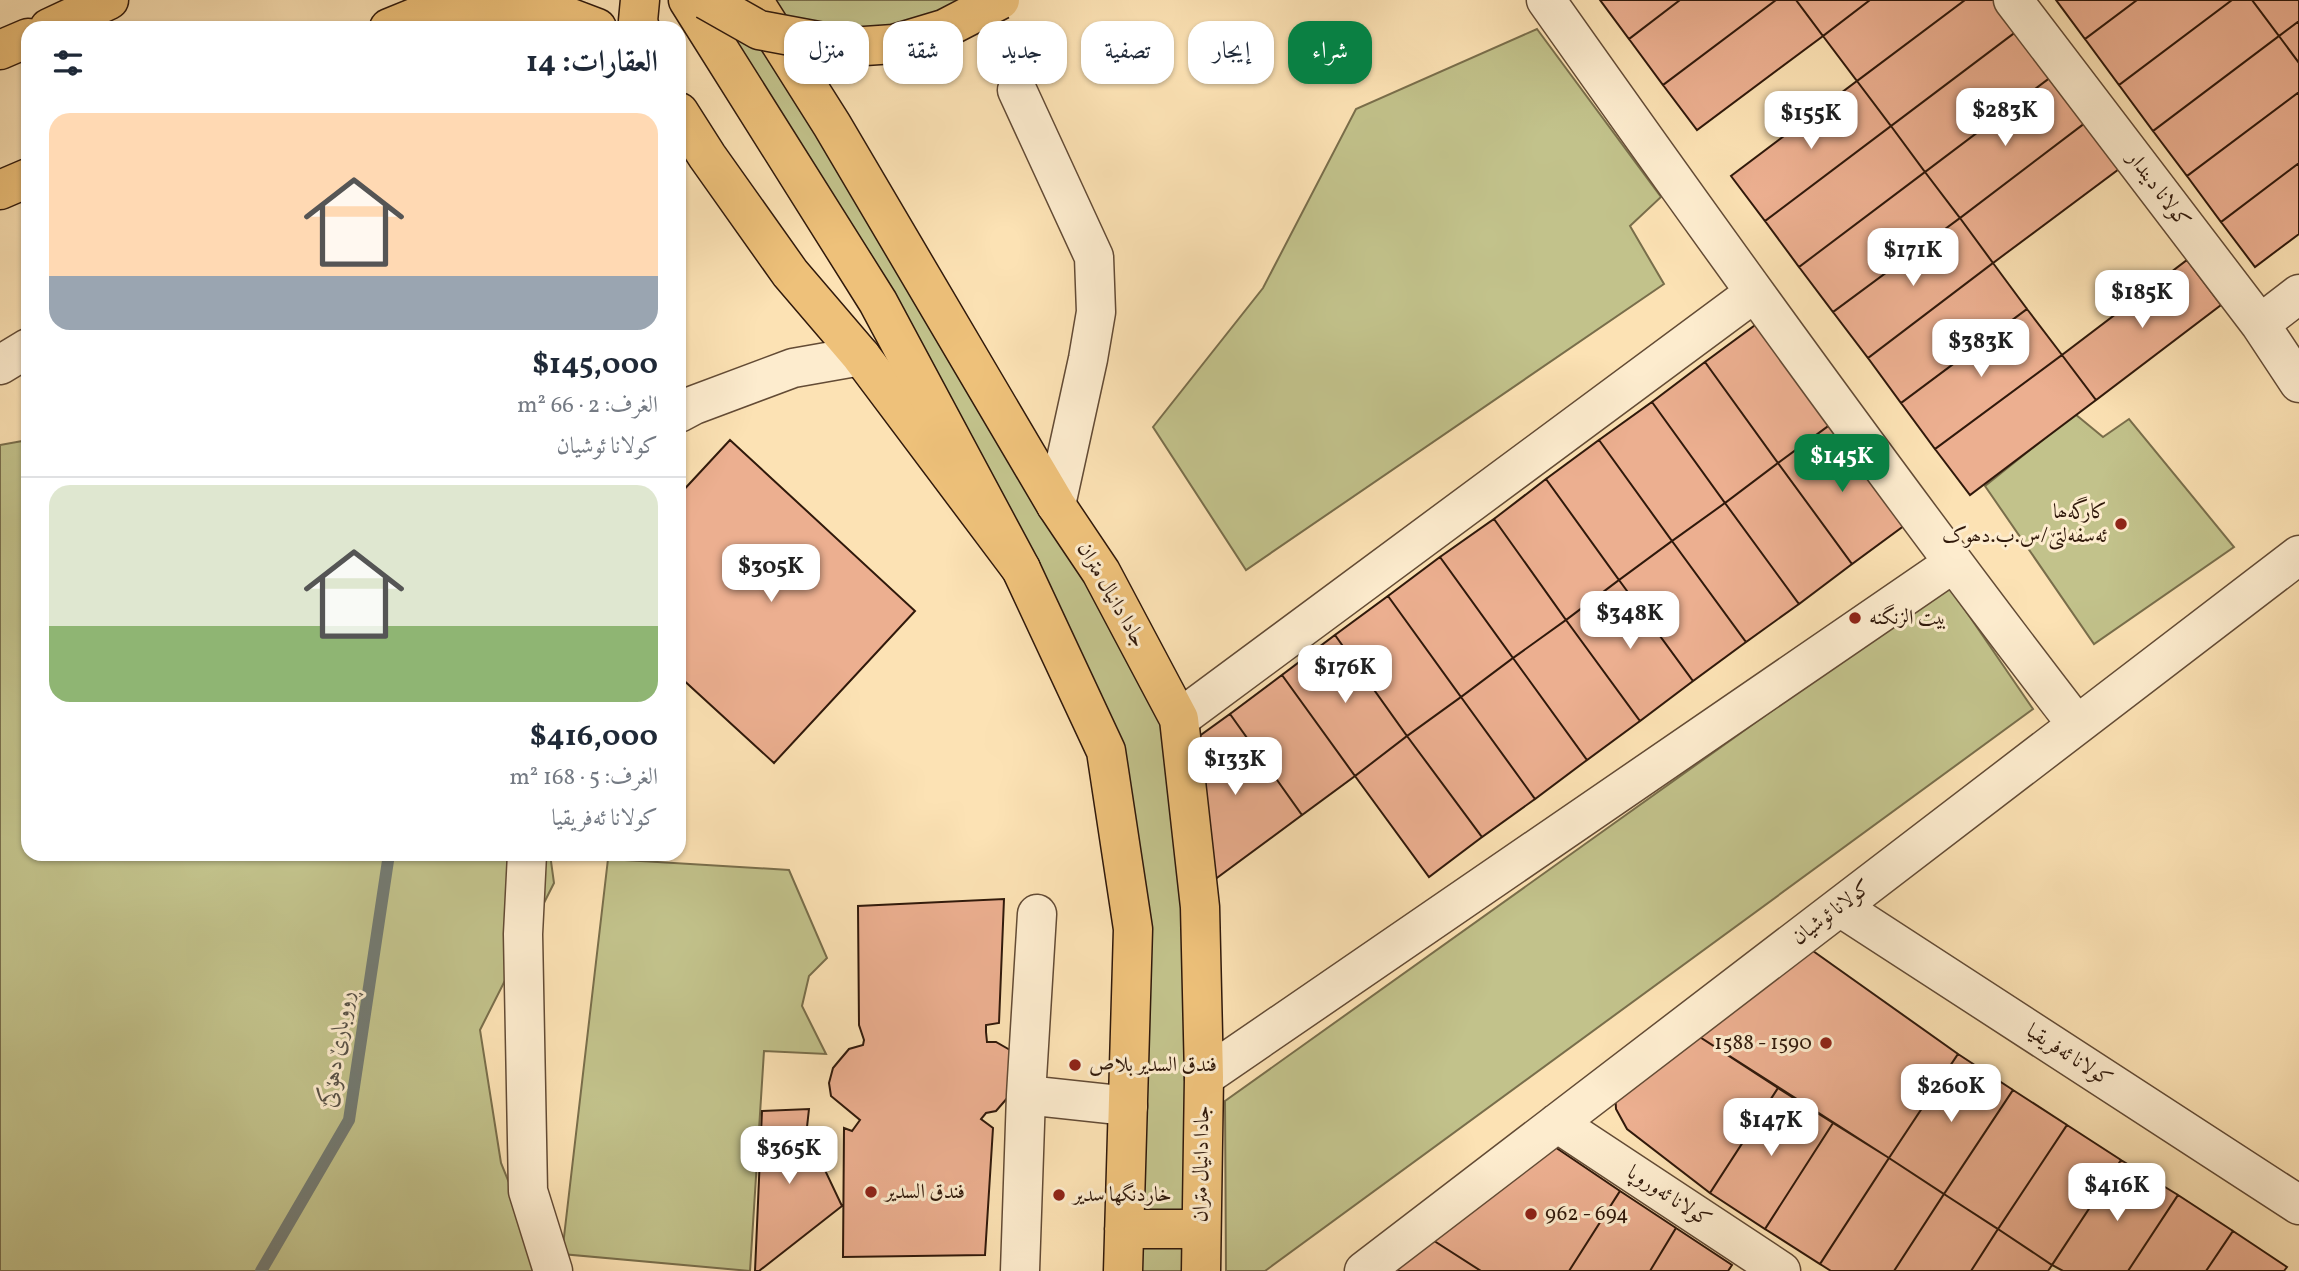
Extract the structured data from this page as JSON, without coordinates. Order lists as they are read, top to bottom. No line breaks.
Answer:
{"streets":{"main road":["جادا دانيال متران"],"street":["كولانا ديندار","كولانا ئوشيان","كولانا ئه‌فریقیا","كولانا ئه‌وروپا"]},"crossings":[["كولانا ئوشيان","كولانا ئه‌فریقیا"],["كولانا ئوشيان","كولانا ئه‌وروپا"]],"water":["ڕووبارێ دهۆكێ"],"places":["کارگەھا ئەسفەلتێ/س.ب.دھوک","بيت الزنگنه","1588 - 1590","فندق السدير بلاص","فندق السدير","خاردنگها سدير","962 - 694"],"page":{"chip":["شراء","إيجار","تصفية","جديد","شقة","منزل"],"heading":"العقارات: 14","price":["$283K","$155K","$171K","$185K","$383K","$145K","$305K","$348K","$176K","$133K","$260K","$147K","$365K","$416K"],"list":[{"name":"$145,000","note":"الغرف: 2 · 66 m² · كولانا ئوشيان"},{"name":"$416,000","note":"الغرف: 5 · 168 m² · كولانا ئه‌فریقیا"}]}}
